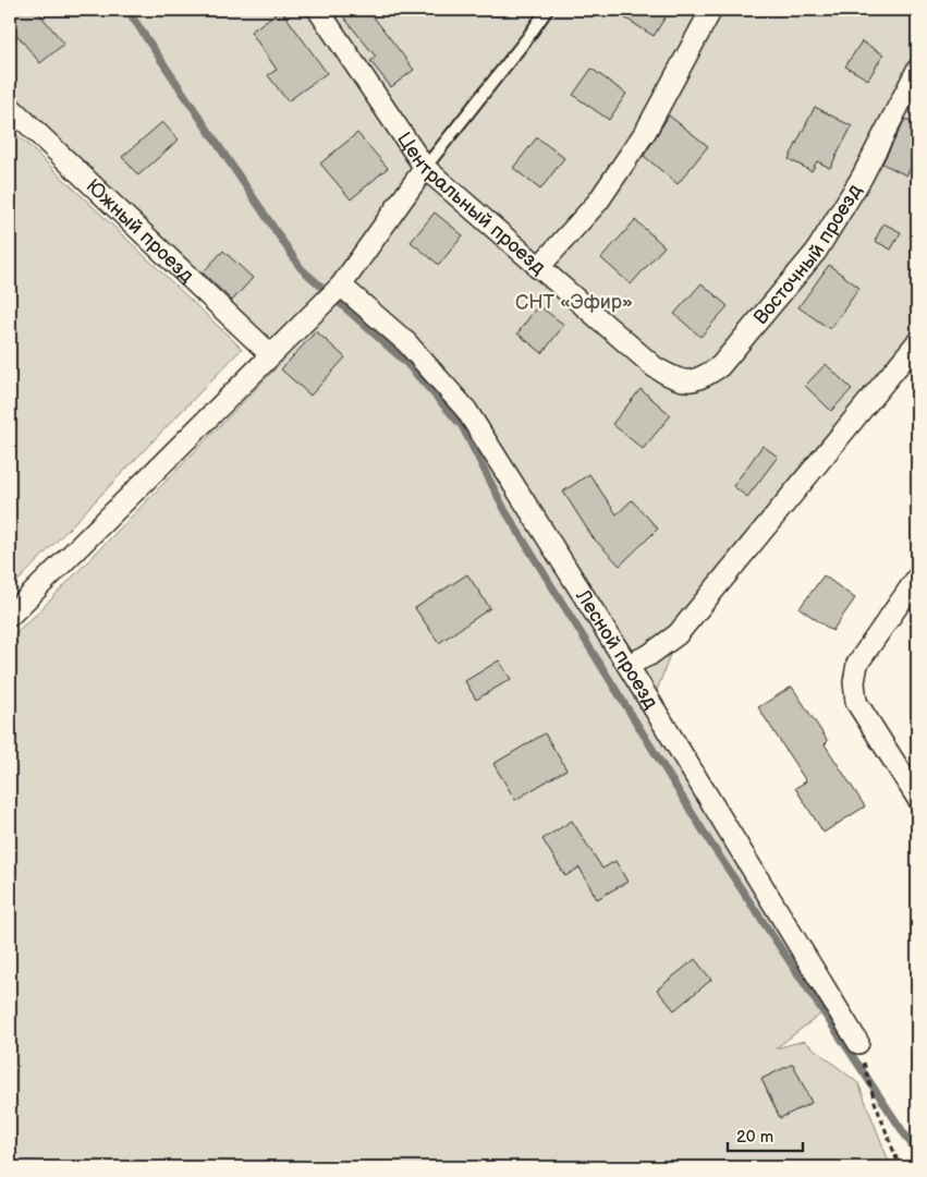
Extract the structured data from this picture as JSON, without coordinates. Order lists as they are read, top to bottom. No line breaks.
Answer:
{"streets":{"street":["Центральный проезд","Южный проезд","Восточный проезд","Лесной проезд"]},"crossings":[["Центральный проезд","Восточный проезд"]],"parks":["СНТ «Эфир»"],"scale_bar":"20 m"}
